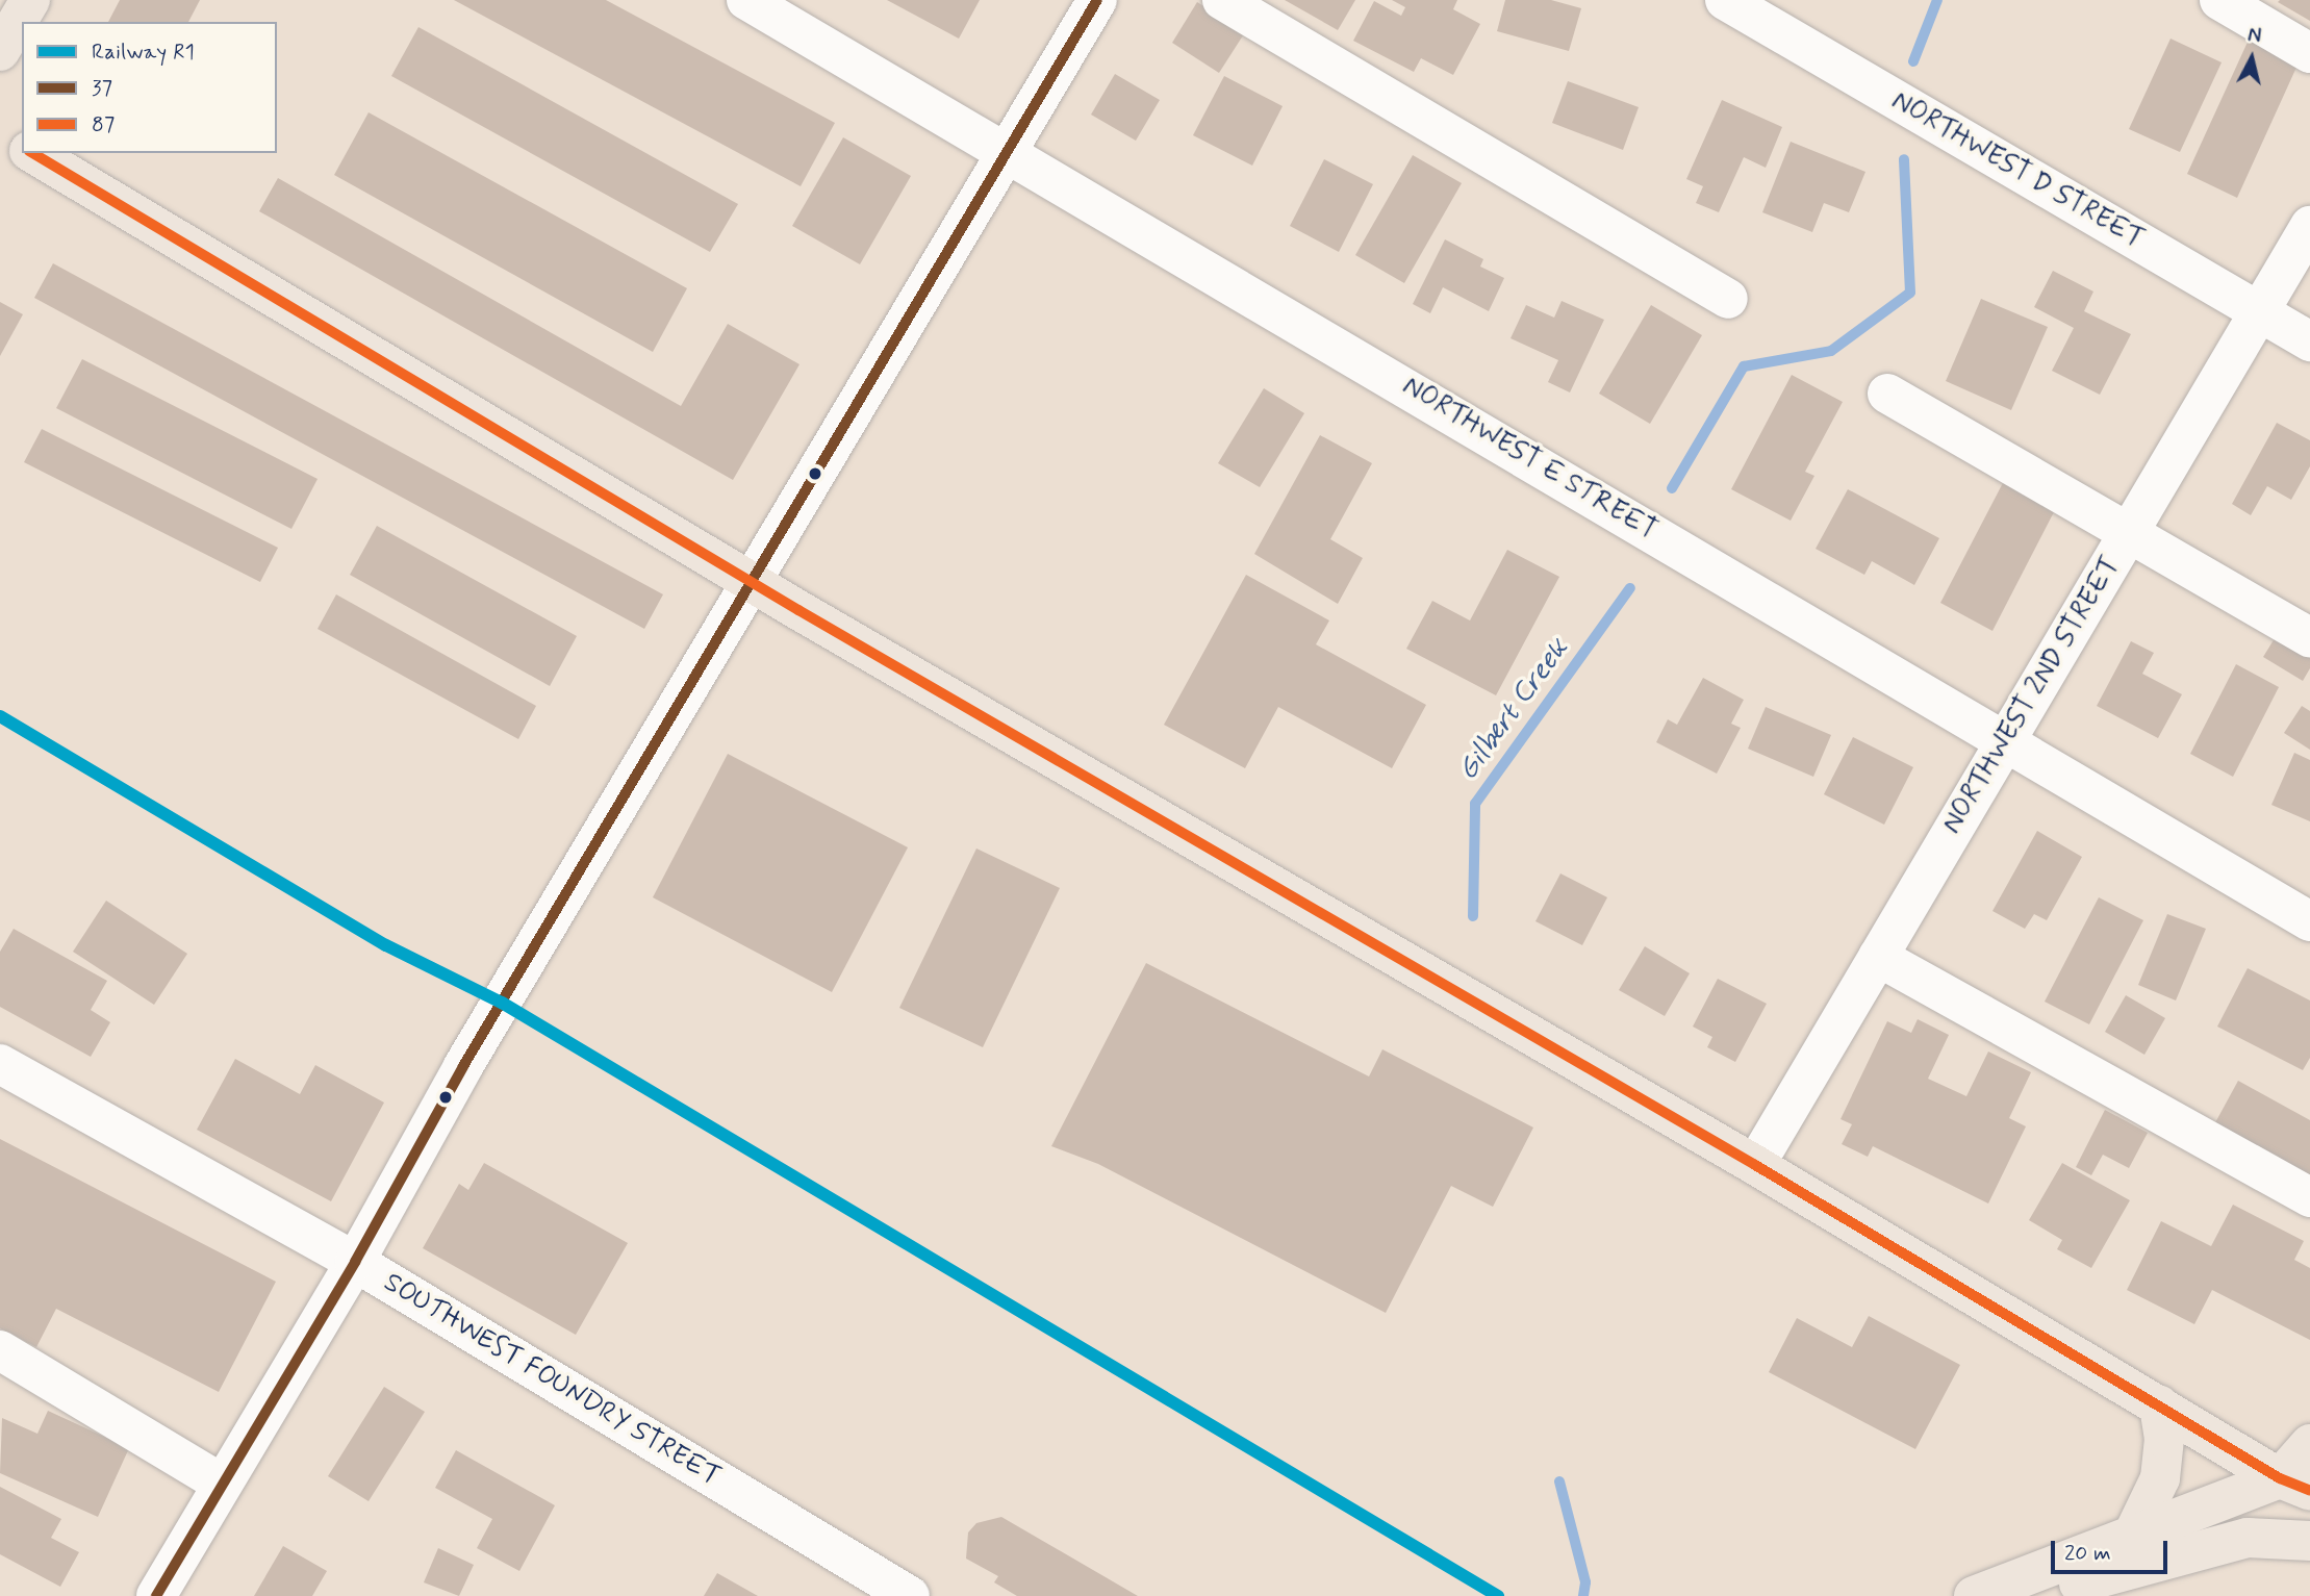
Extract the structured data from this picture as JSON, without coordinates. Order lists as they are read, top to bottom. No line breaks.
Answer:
{"streets":{"street":["NORTHWEST D STREET","NORTHWEST E STREET","NORTHWEST 2ND STREET","SOUTHWEST FOUNDRY STREET"]},"crossings":[["NORTHWEST D STREET","NORTHWEST 2ND STREET"],["NORTHWEST E STREET","NORTHWEST 2ND STREET"]],"water":["Gilbert Creek"],"lines":["transit line 37","transit line 87","rail line R1"],"legend":["Railway R1","37","87"],"scale_bar":"20 m","north":"top"}
